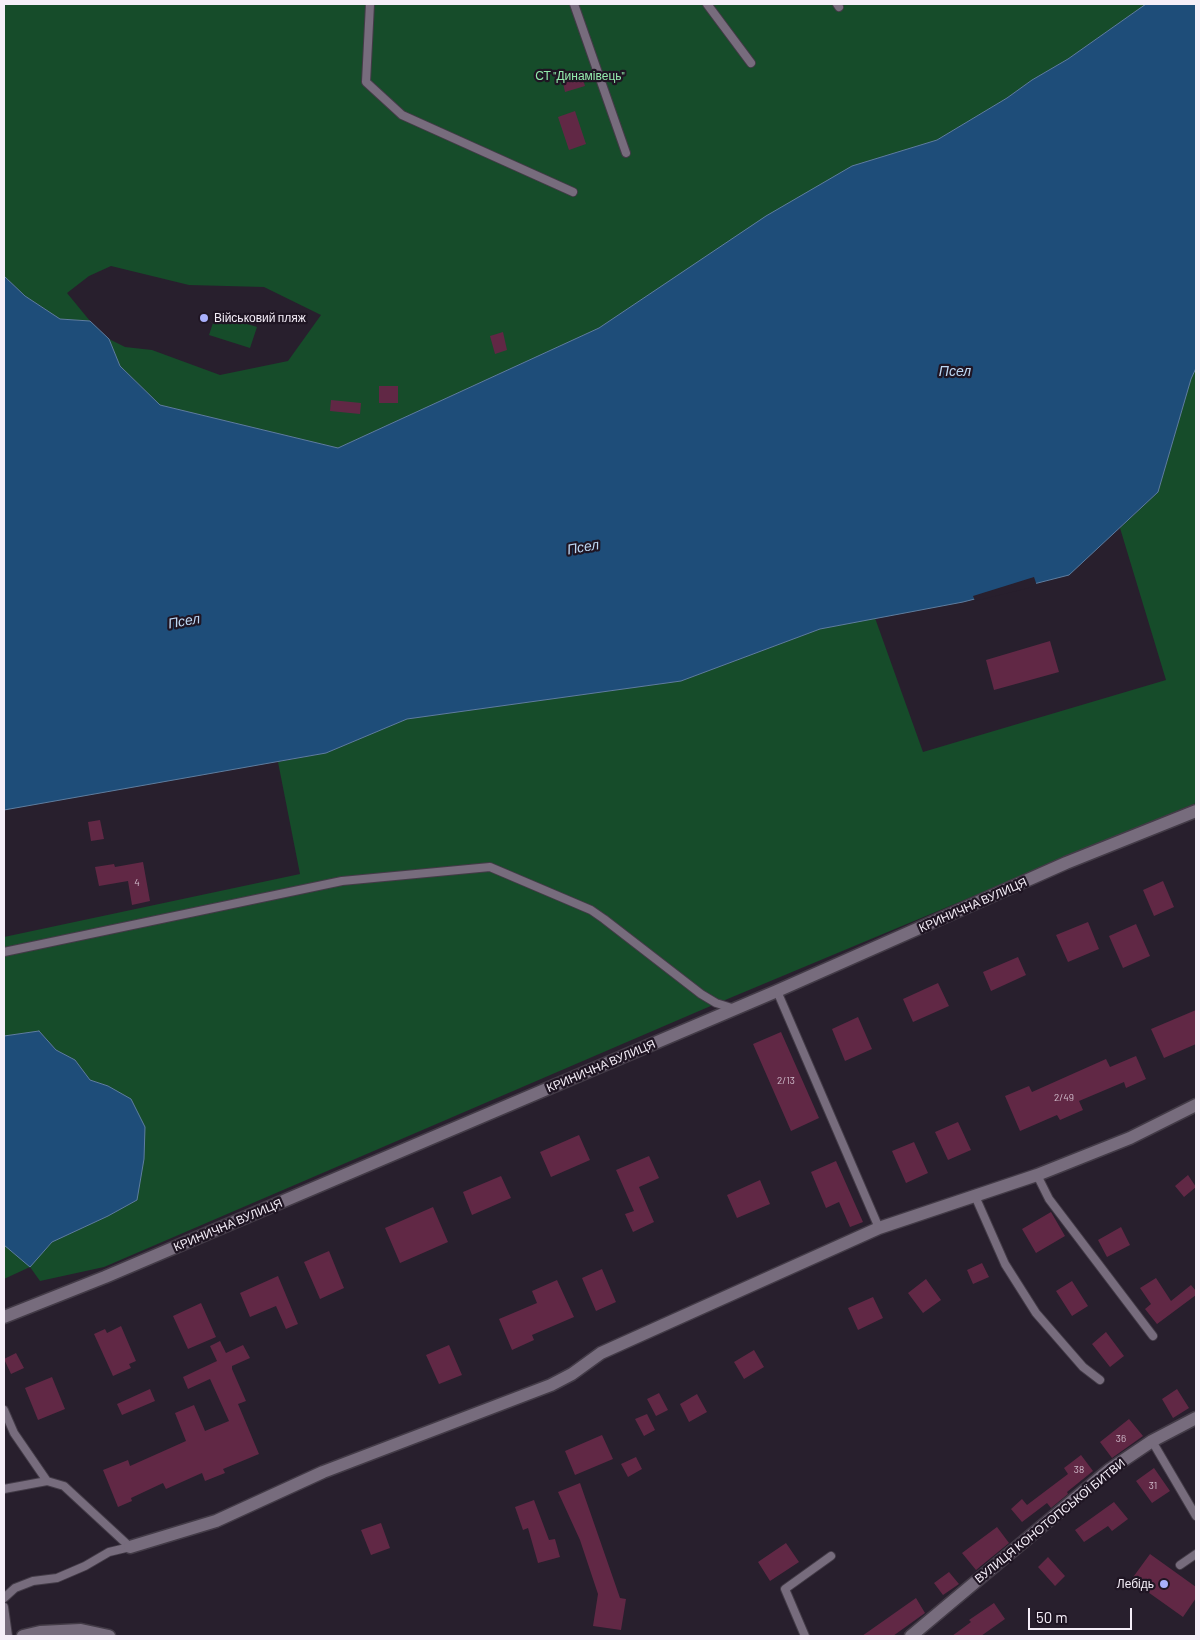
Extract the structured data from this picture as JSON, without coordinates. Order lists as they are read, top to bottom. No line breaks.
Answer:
{"streets":{"street":["КРИНИЧНА ВУЛИЦЯ","ВУЛИЦЯ КОНОТОПСЬКОЇ БИТВИ"]},"water":["Псел"],"parks":["СТ \"Динамівець\""],"places":["Військовий пляж","Лебідь"],"house_numbers":["4","2/13","2/49","36","38","31"],"scale_bar":"50 m"}
